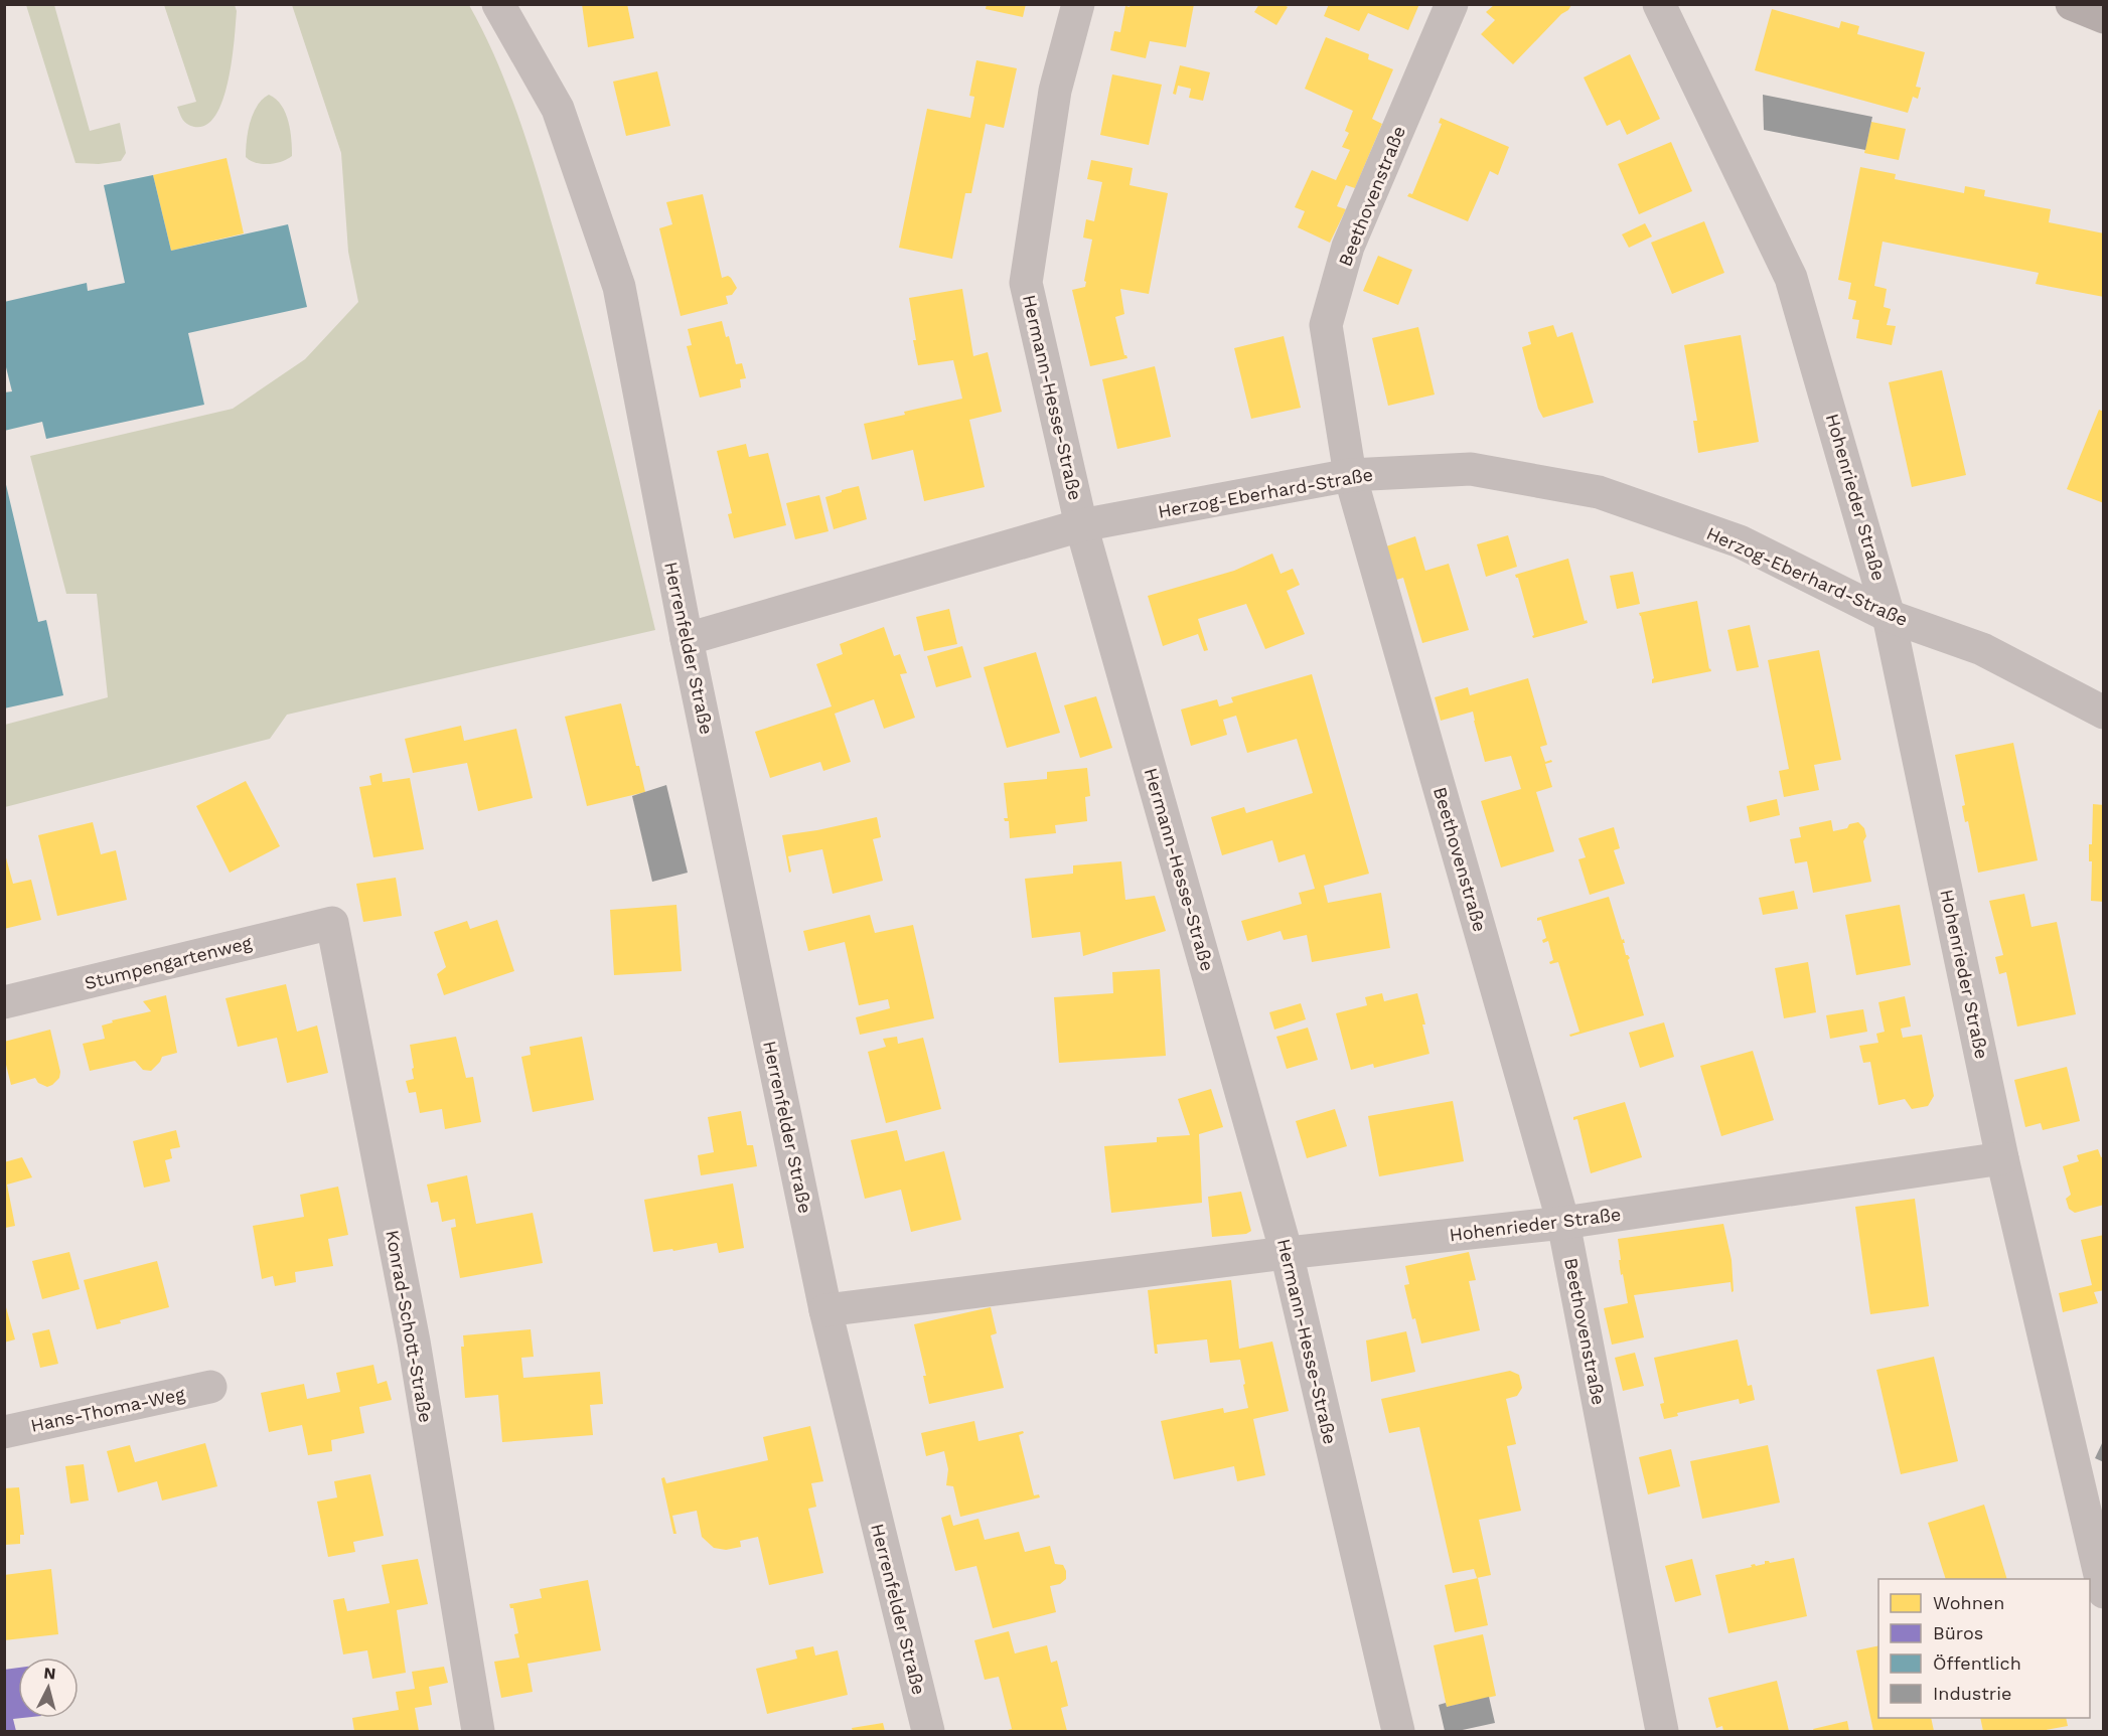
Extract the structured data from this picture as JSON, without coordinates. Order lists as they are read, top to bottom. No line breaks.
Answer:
{"streets":{"street":["Beethovenstraße","Hermann-Hesse-Straße","Herzog-Eberhard-Straße","Hohenrieder Straße","Herrenfelder Straße","Stumpengartenweg","Konrad-Schott-Straße","Hans-Thoma-Weg"]},"crossings":[["Beethovenstraße","Herzog-Eberhard-Straße"],["Beethovenstraße","Hohenrieder Straße"],["Hermann-Hesse-Straße","Herzog-Eberhard-Straße"],["Hermann-Hesse-Straße","Hohenrieder Straße"],["Herzog-Eberhard-Straße","Hohenrieder Straße"],["Herzog-Eberhard-Straße","Herrenfelder Straße"],["Stumpengartenweg","Konrad-Schott-Straße"]],"legend":["Wohnen","Büros","Öffentlich","Industrie"],"north":"top"}
